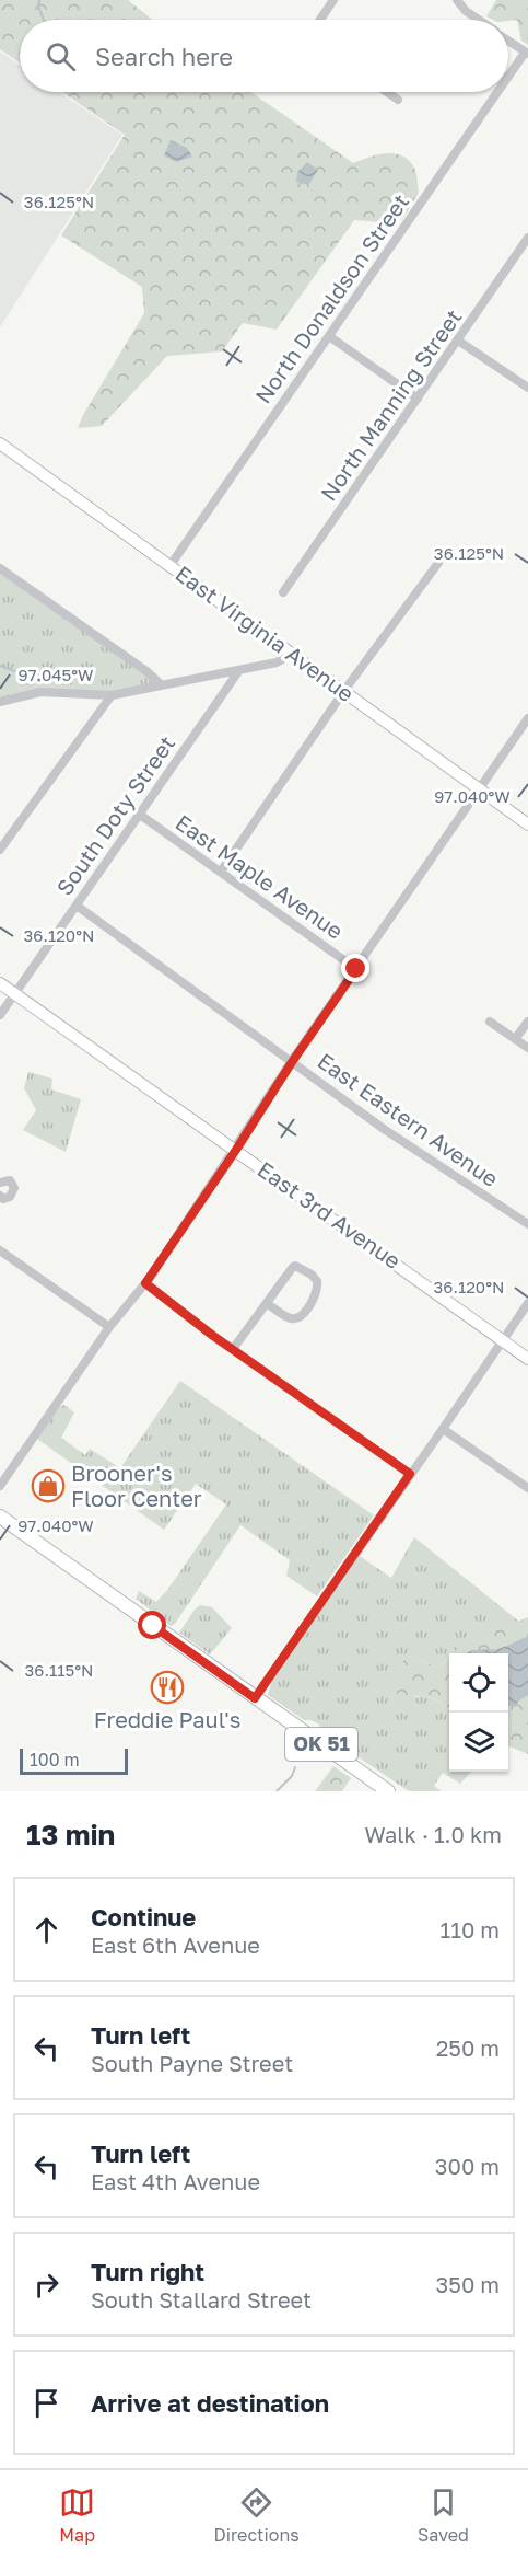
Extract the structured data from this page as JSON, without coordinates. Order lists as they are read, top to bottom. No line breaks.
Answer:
{"streets":{"main road":["OK 51"],"street":["North Donaldson Street","North Manning Street","East Virginia Avenue","South Doty Street","East Maple Avenue","East Eastern Avenue","East 3rd Avenue"]},"crossings":[["North Donaldson Street","East Virginia Avenue"],["South Doty Street","East Maple Avenue"],["South Doty Street","East Eastern Avenue"],["South Doty Street","East 3rd Avenue"]],"places":{"shop":["Brooner's Floor Center"],"restaurant":["Freddie Paul's"]},"scale_bar":"100 m","page":{"search":"Search here","scale":"100 m","heading":["13 min","Walk · 1.0 km"],"list":[["Continue","East 6th Avenue","110 m"],["Turn left","South Payne Street","250 m"],["Turn left","East 4th Avenue","300 m"],["Turn right","South Stallard Street","350 m"],"Arrive at destination"],"nav":["Map","Directions","Saved"]},"coordinates":["36.125°N","97.045°W","97.040°W","36.120°N","36.115°N"]}
